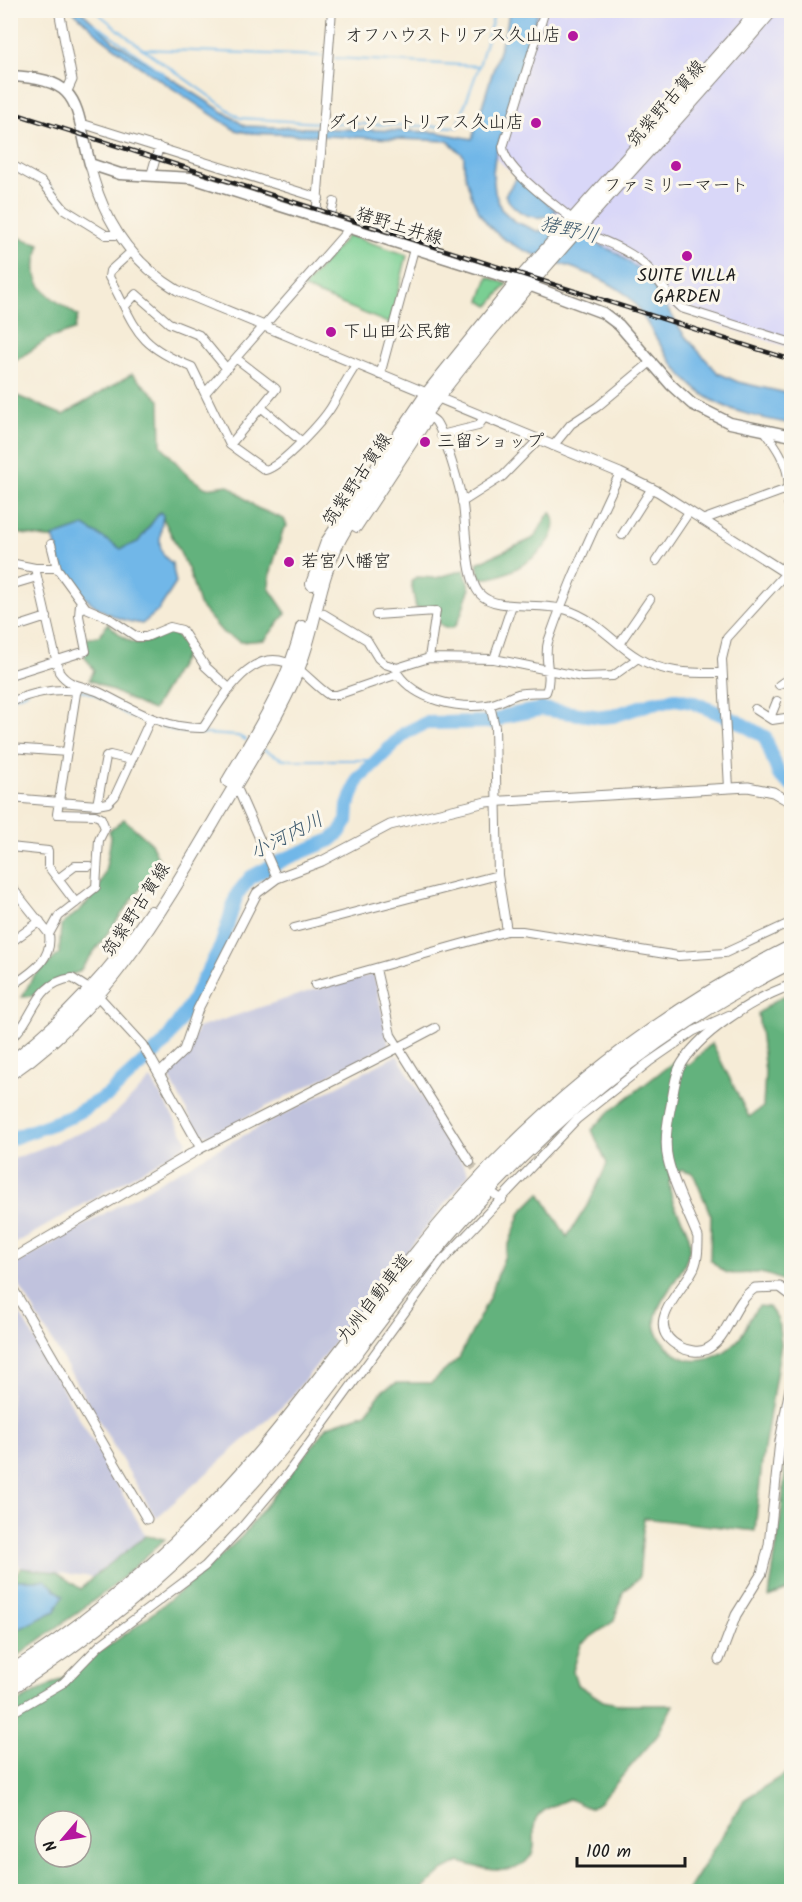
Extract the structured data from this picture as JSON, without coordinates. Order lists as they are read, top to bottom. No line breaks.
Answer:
{"streets":{"highway":["九州自動車道"],"main road":["筑紫野古賀線","猪野土井線"]},"crossings":[["筑紫野古賀線","猪野土井線"]],"water":["猪野川","小河内川"],"places":["オフハウストリアス久山店","ダイソートリアス久山店","ファミリーマート","SUITE VILLA GARDEN","下山田公民館","三留ショップ","若宮八幡宮"],"scale_bar":"100 m","north":"bottom left"}
